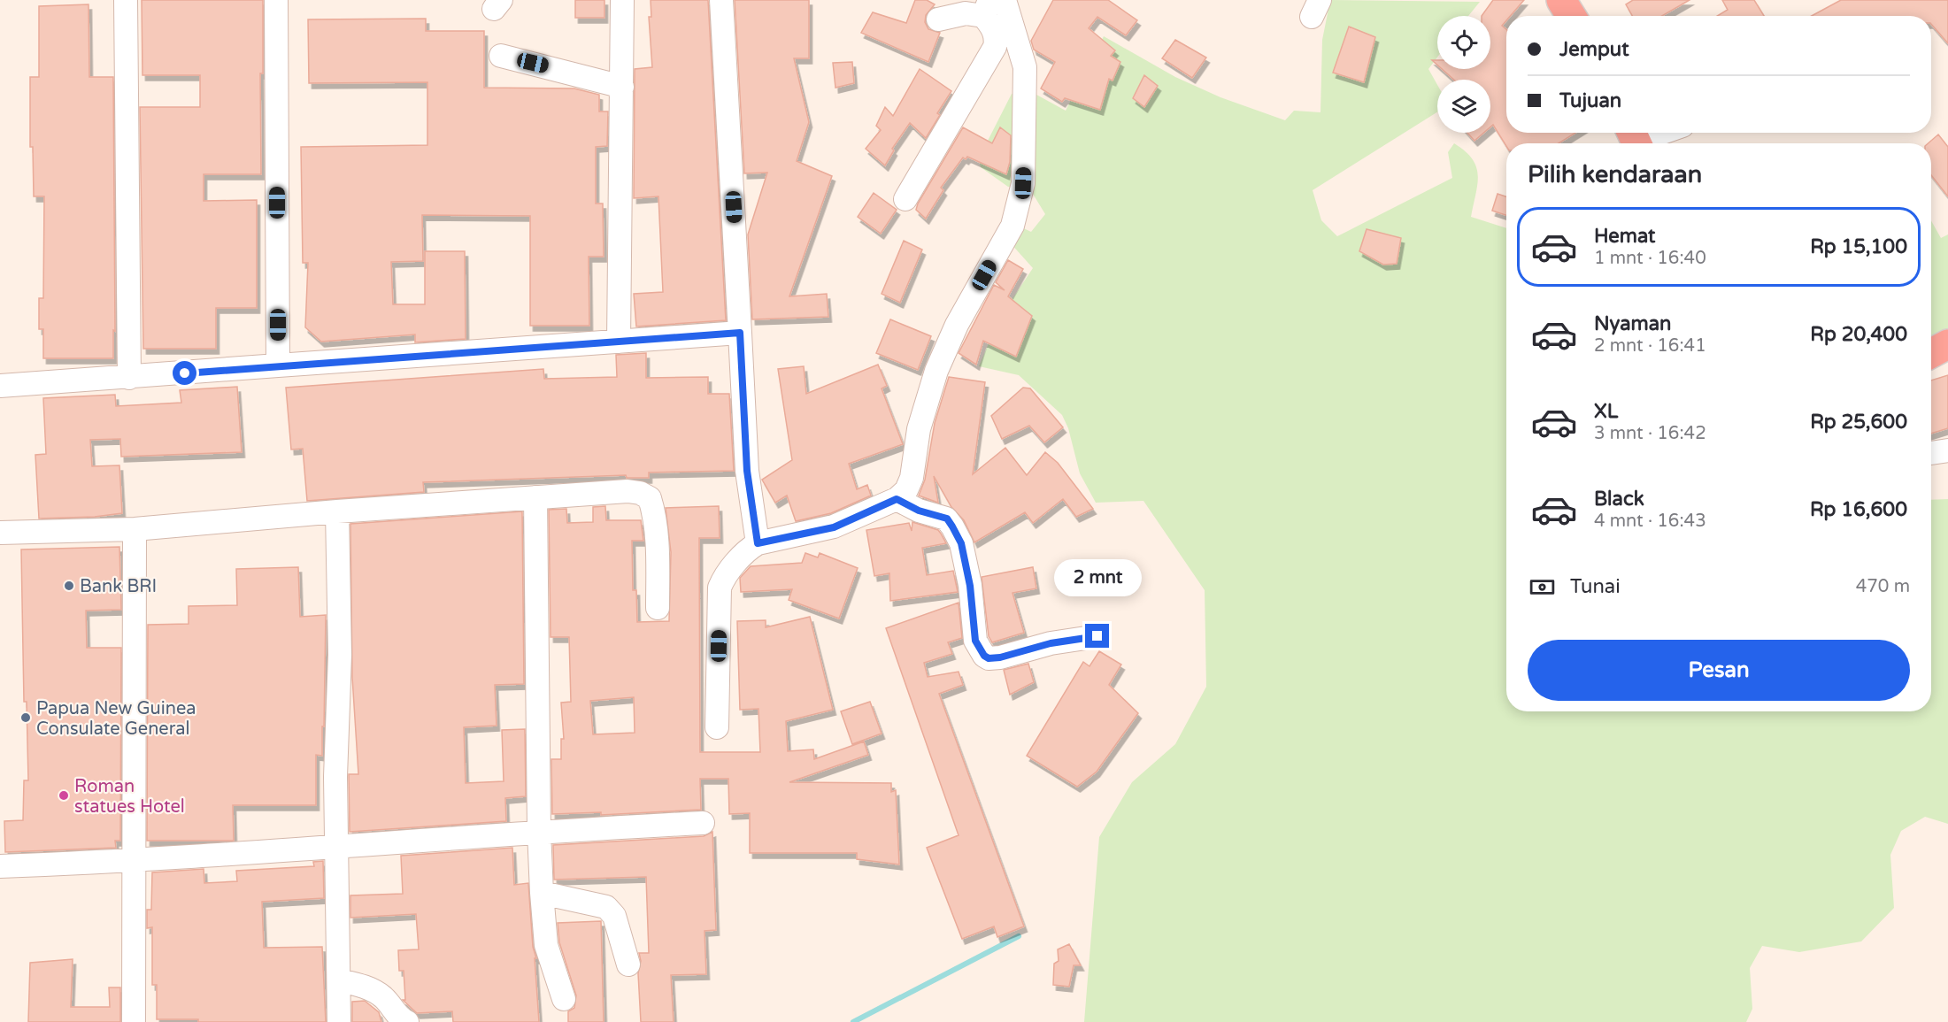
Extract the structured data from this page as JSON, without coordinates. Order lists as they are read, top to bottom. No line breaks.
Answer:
{"places":["Bank BRI","Papua New Guinea Consulate General","Roman statues Hotel"],"page":{"banner":["Jemput","Tujuan"],"heading":"Pilih kendaraan","list":[{"name":"Hemat","note":"1 mnt · 16:40","value":"Rp 15,100"},{"name":"Nyaman","note":"2 mnt · 16:41","value":"Rp 20,400"},{"name":"XL","note":"3 mnt · 16:42","value":"Rp 25,600"},{"name":"Black","note":"4 mnt · 16:43","value":"Rp 16,600"}],"pay":["Tunai","470 m"],"bubble":"2 mnt","buttons":"Pesan"}}
